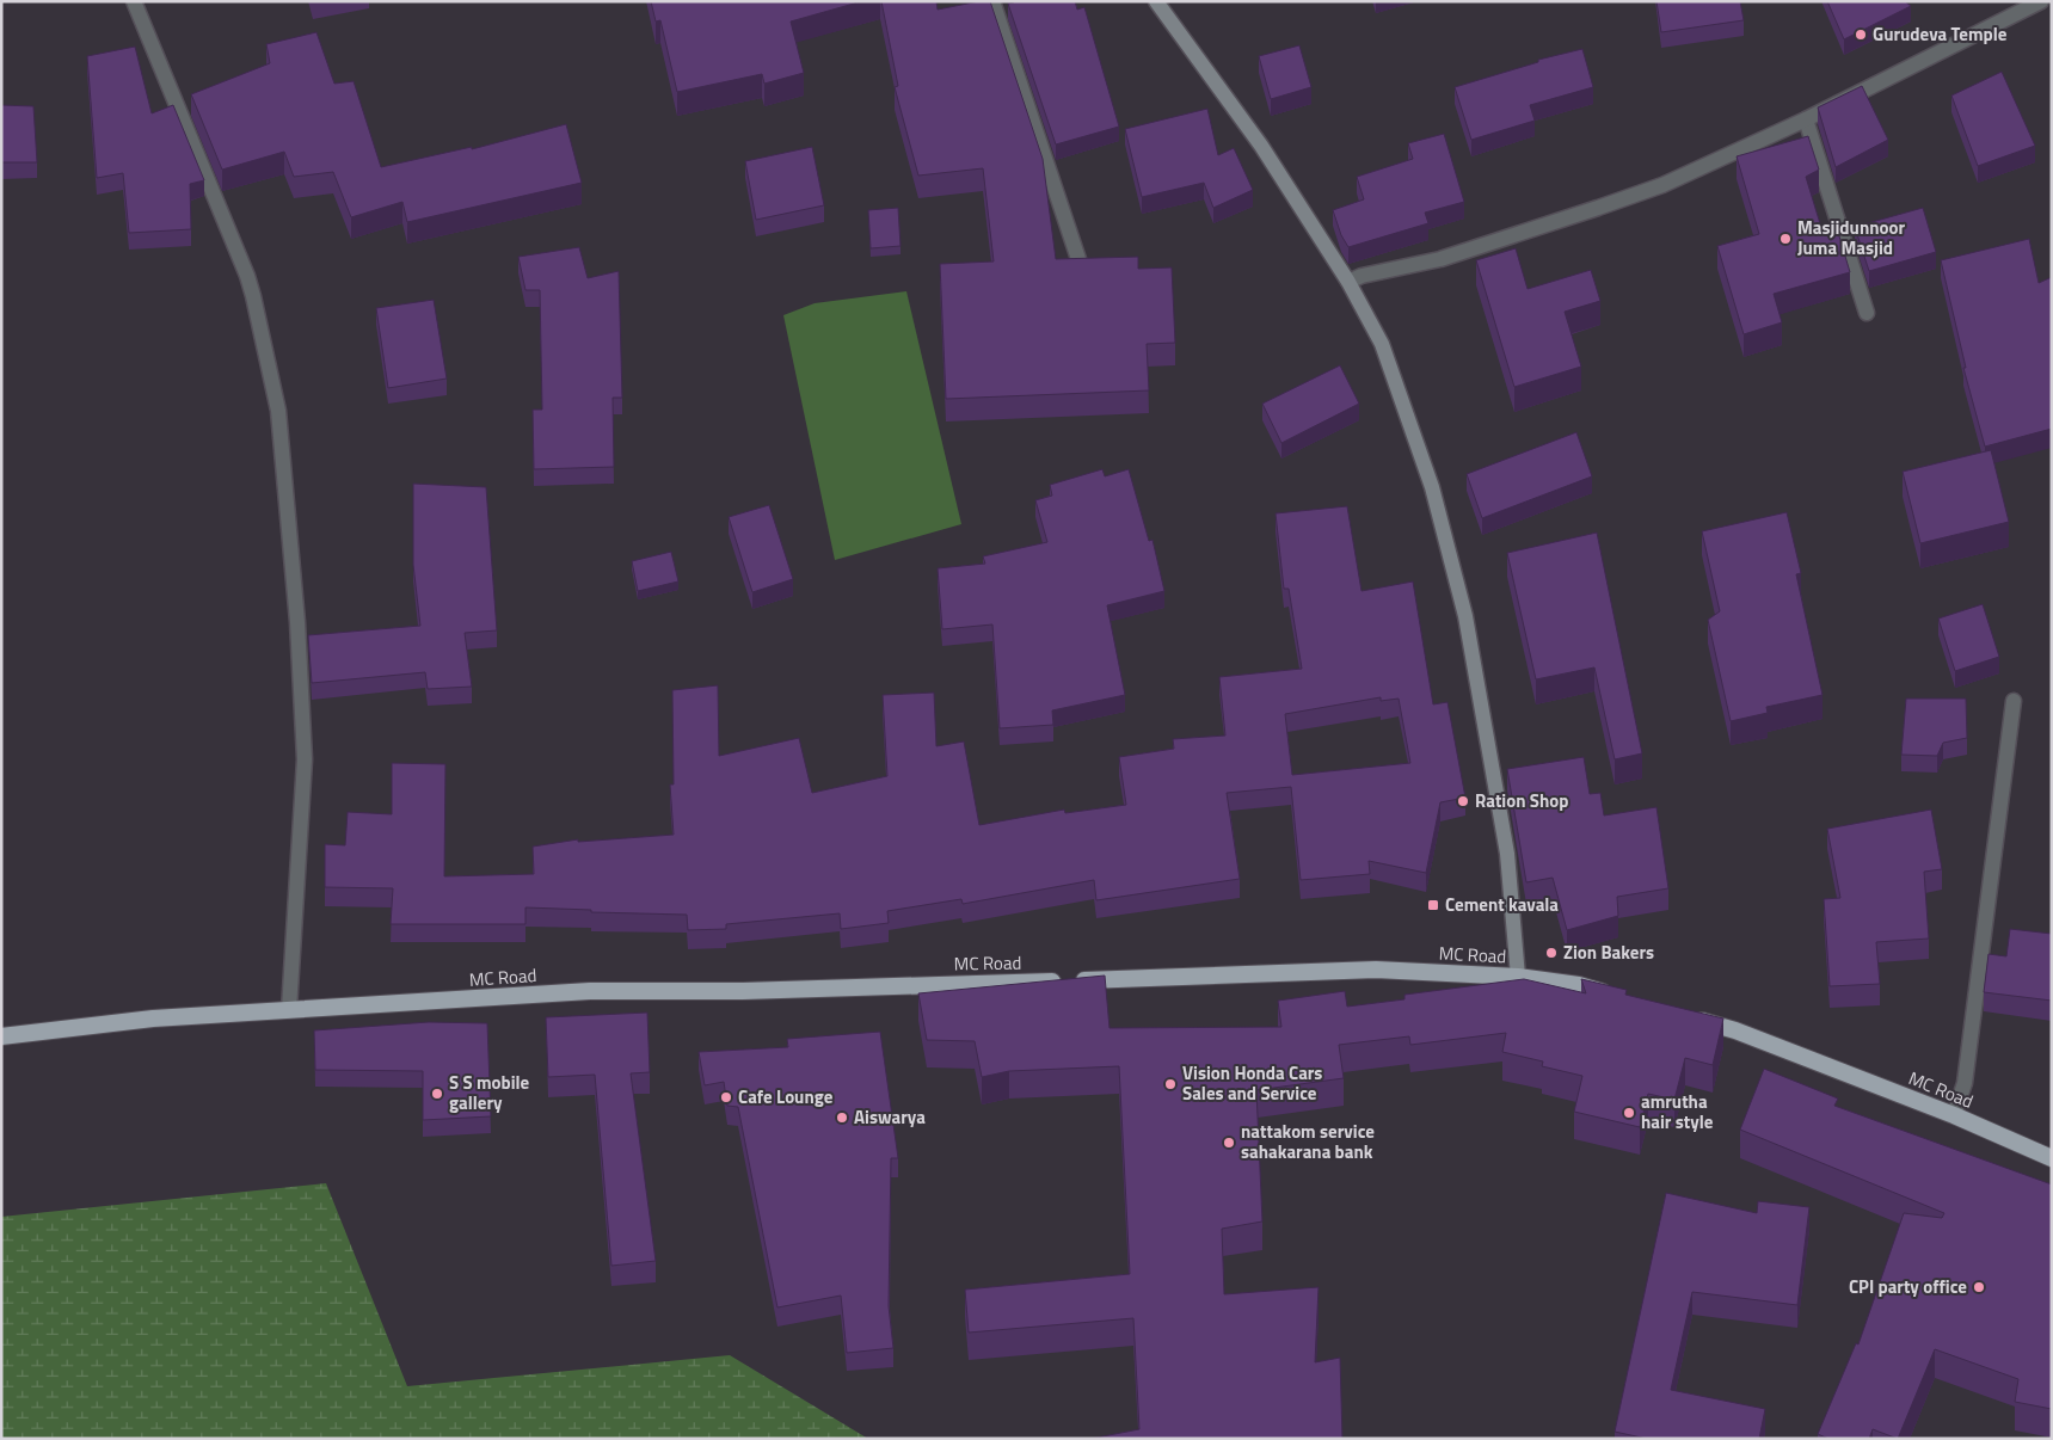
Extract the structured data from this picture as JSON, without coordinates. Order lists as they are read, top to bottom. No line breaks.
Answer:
{"streets":{"highway":["MC Road"]},"places":{"other":["Gurudeva Temple","Masjidunnoor Juma Masjid","Ration Shop","Zion Bakers","Vision Honda Cars Sales and Service","S S mobile gallery","Cafe Lounge","amrutha hair style","Aiswarya","nattakom service sahakarana bank","CPI party office"],"transit":["Cement kavala"]}}
